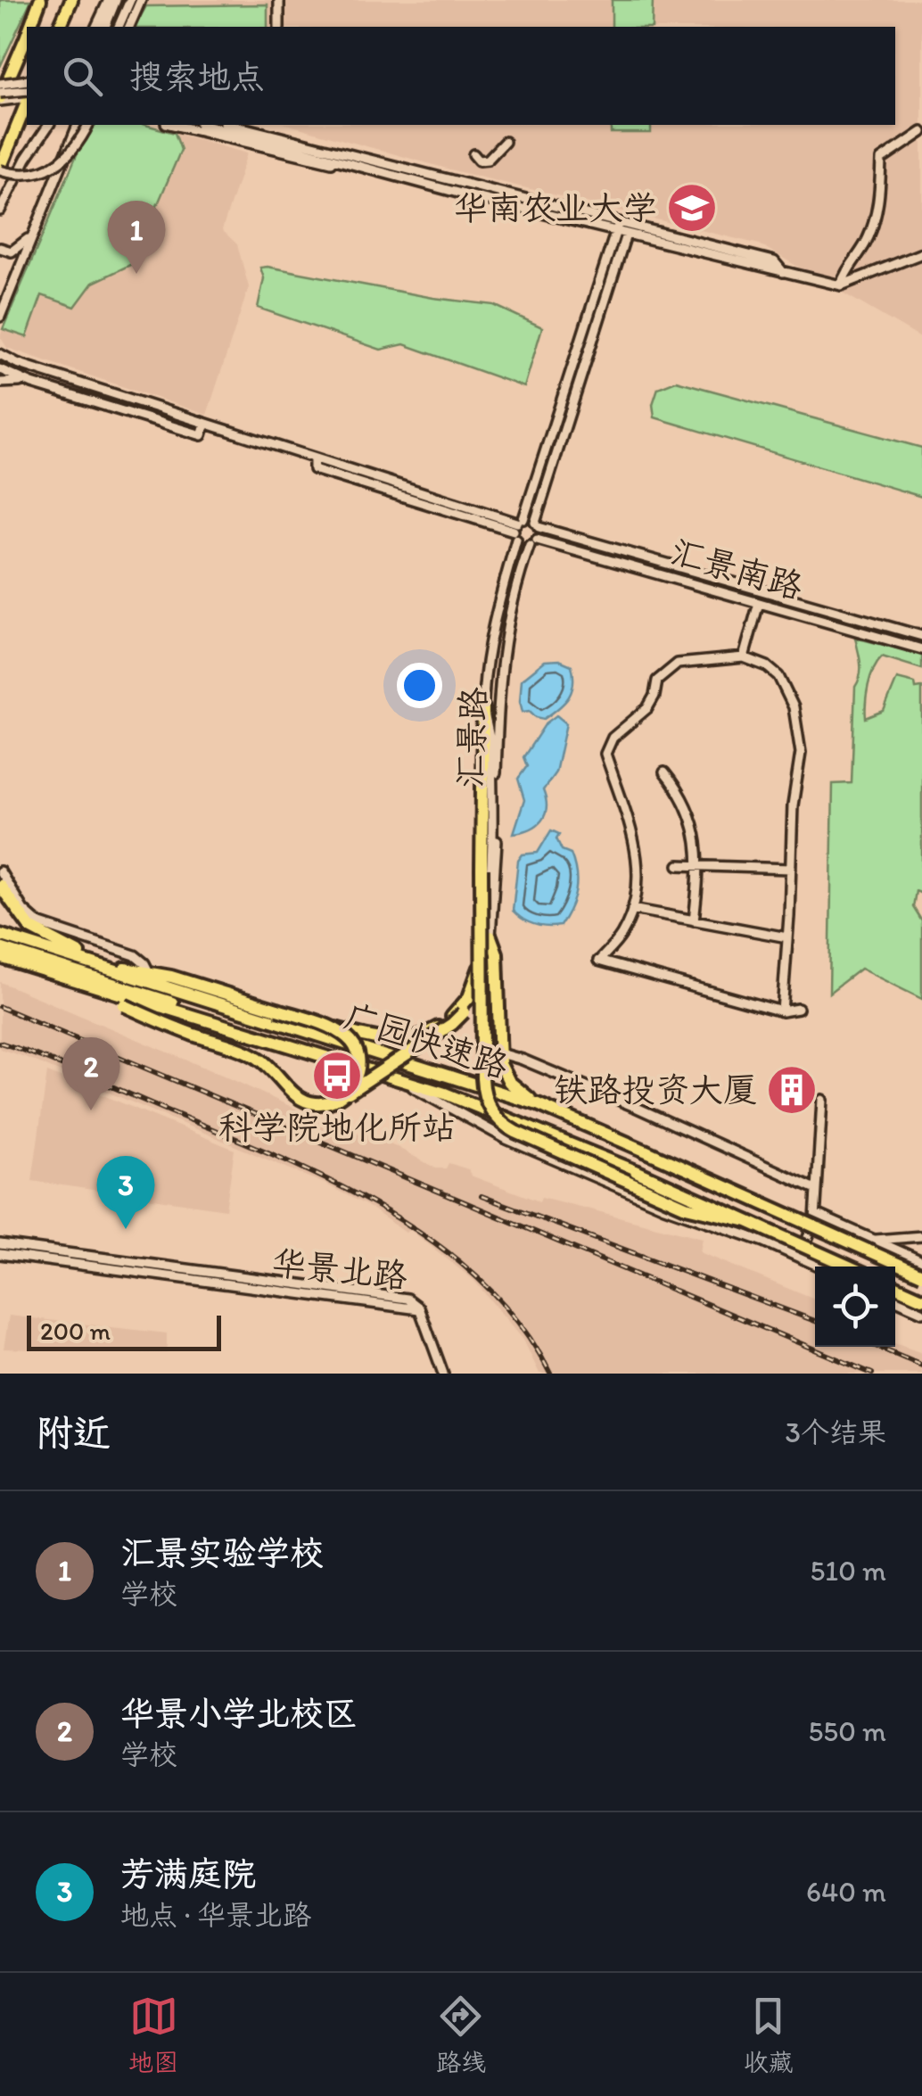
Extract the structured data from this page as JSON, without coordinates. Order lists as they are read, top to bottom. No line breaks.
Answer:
{"streets":{"highway":["广园快速路"],"street":["汇景南路","汇景路","华景北路"]},"crossings":[["汇景南路","汇景路"]],"places":{"school or university":["华南农业大学"],"bus stop":["科学院地化所站"],"building":["铁路投资大厦"]},"scale_bar":"200 m","page":{"search":"搜索地点","pins":["1","2","3"],"scale":"200 m","heading":["附近","3个结果"],"list":[{"mark":"1","name":"汇景实验学校","note":"学校","value":"510 m"},{"mark":"2","name":"华景小学北校区","note":"学校","value":"550 m"},{"mark":"3","name":"芳满庭院","note":"地点 · 华景北路","value":"640 m"}],"nav":["地图","路线","收藏"]}}
